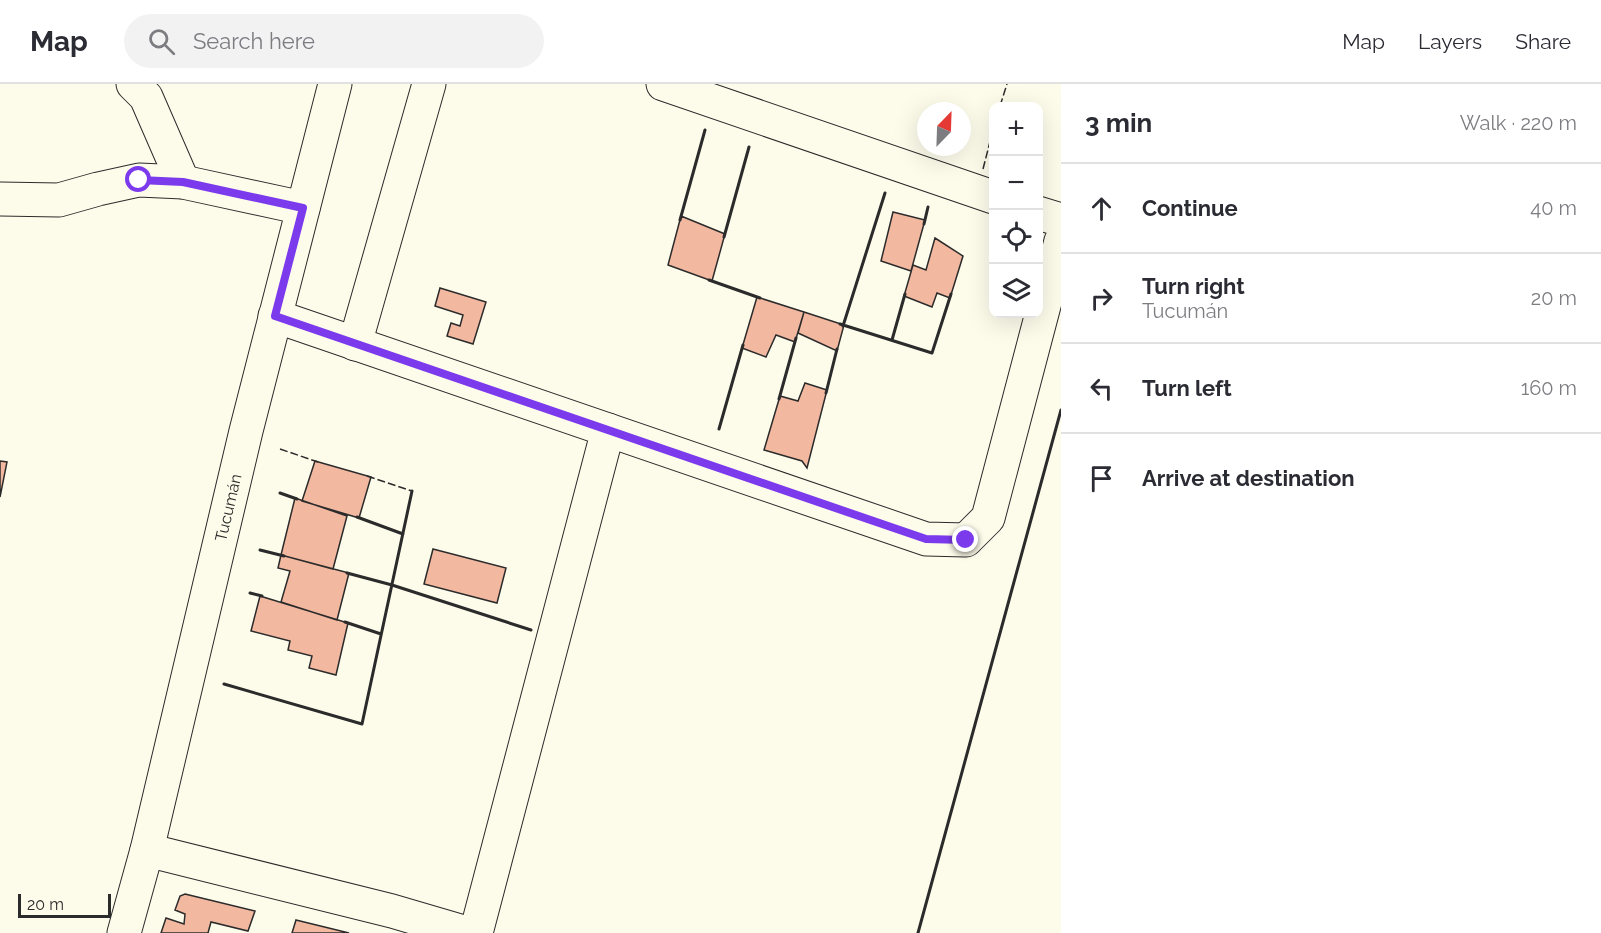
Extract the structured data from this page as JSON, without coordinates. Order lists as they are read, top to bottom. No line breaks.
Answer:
{"streets":{"street":["Tucumán"]},"scale_bar":"20 m","north":"top right","page":{"header":"Map","search":"Search here","nav":["Map","Layers","Share"],"heading":["3 min","Walk · 220 m"],"map_buttons":["+","−"],"list":[["Continue","40 m"],["Turn right","Tucumán","20 m"],["Turn left","160 m"],"Arrive at destination"],"scale":"20 m"}}
